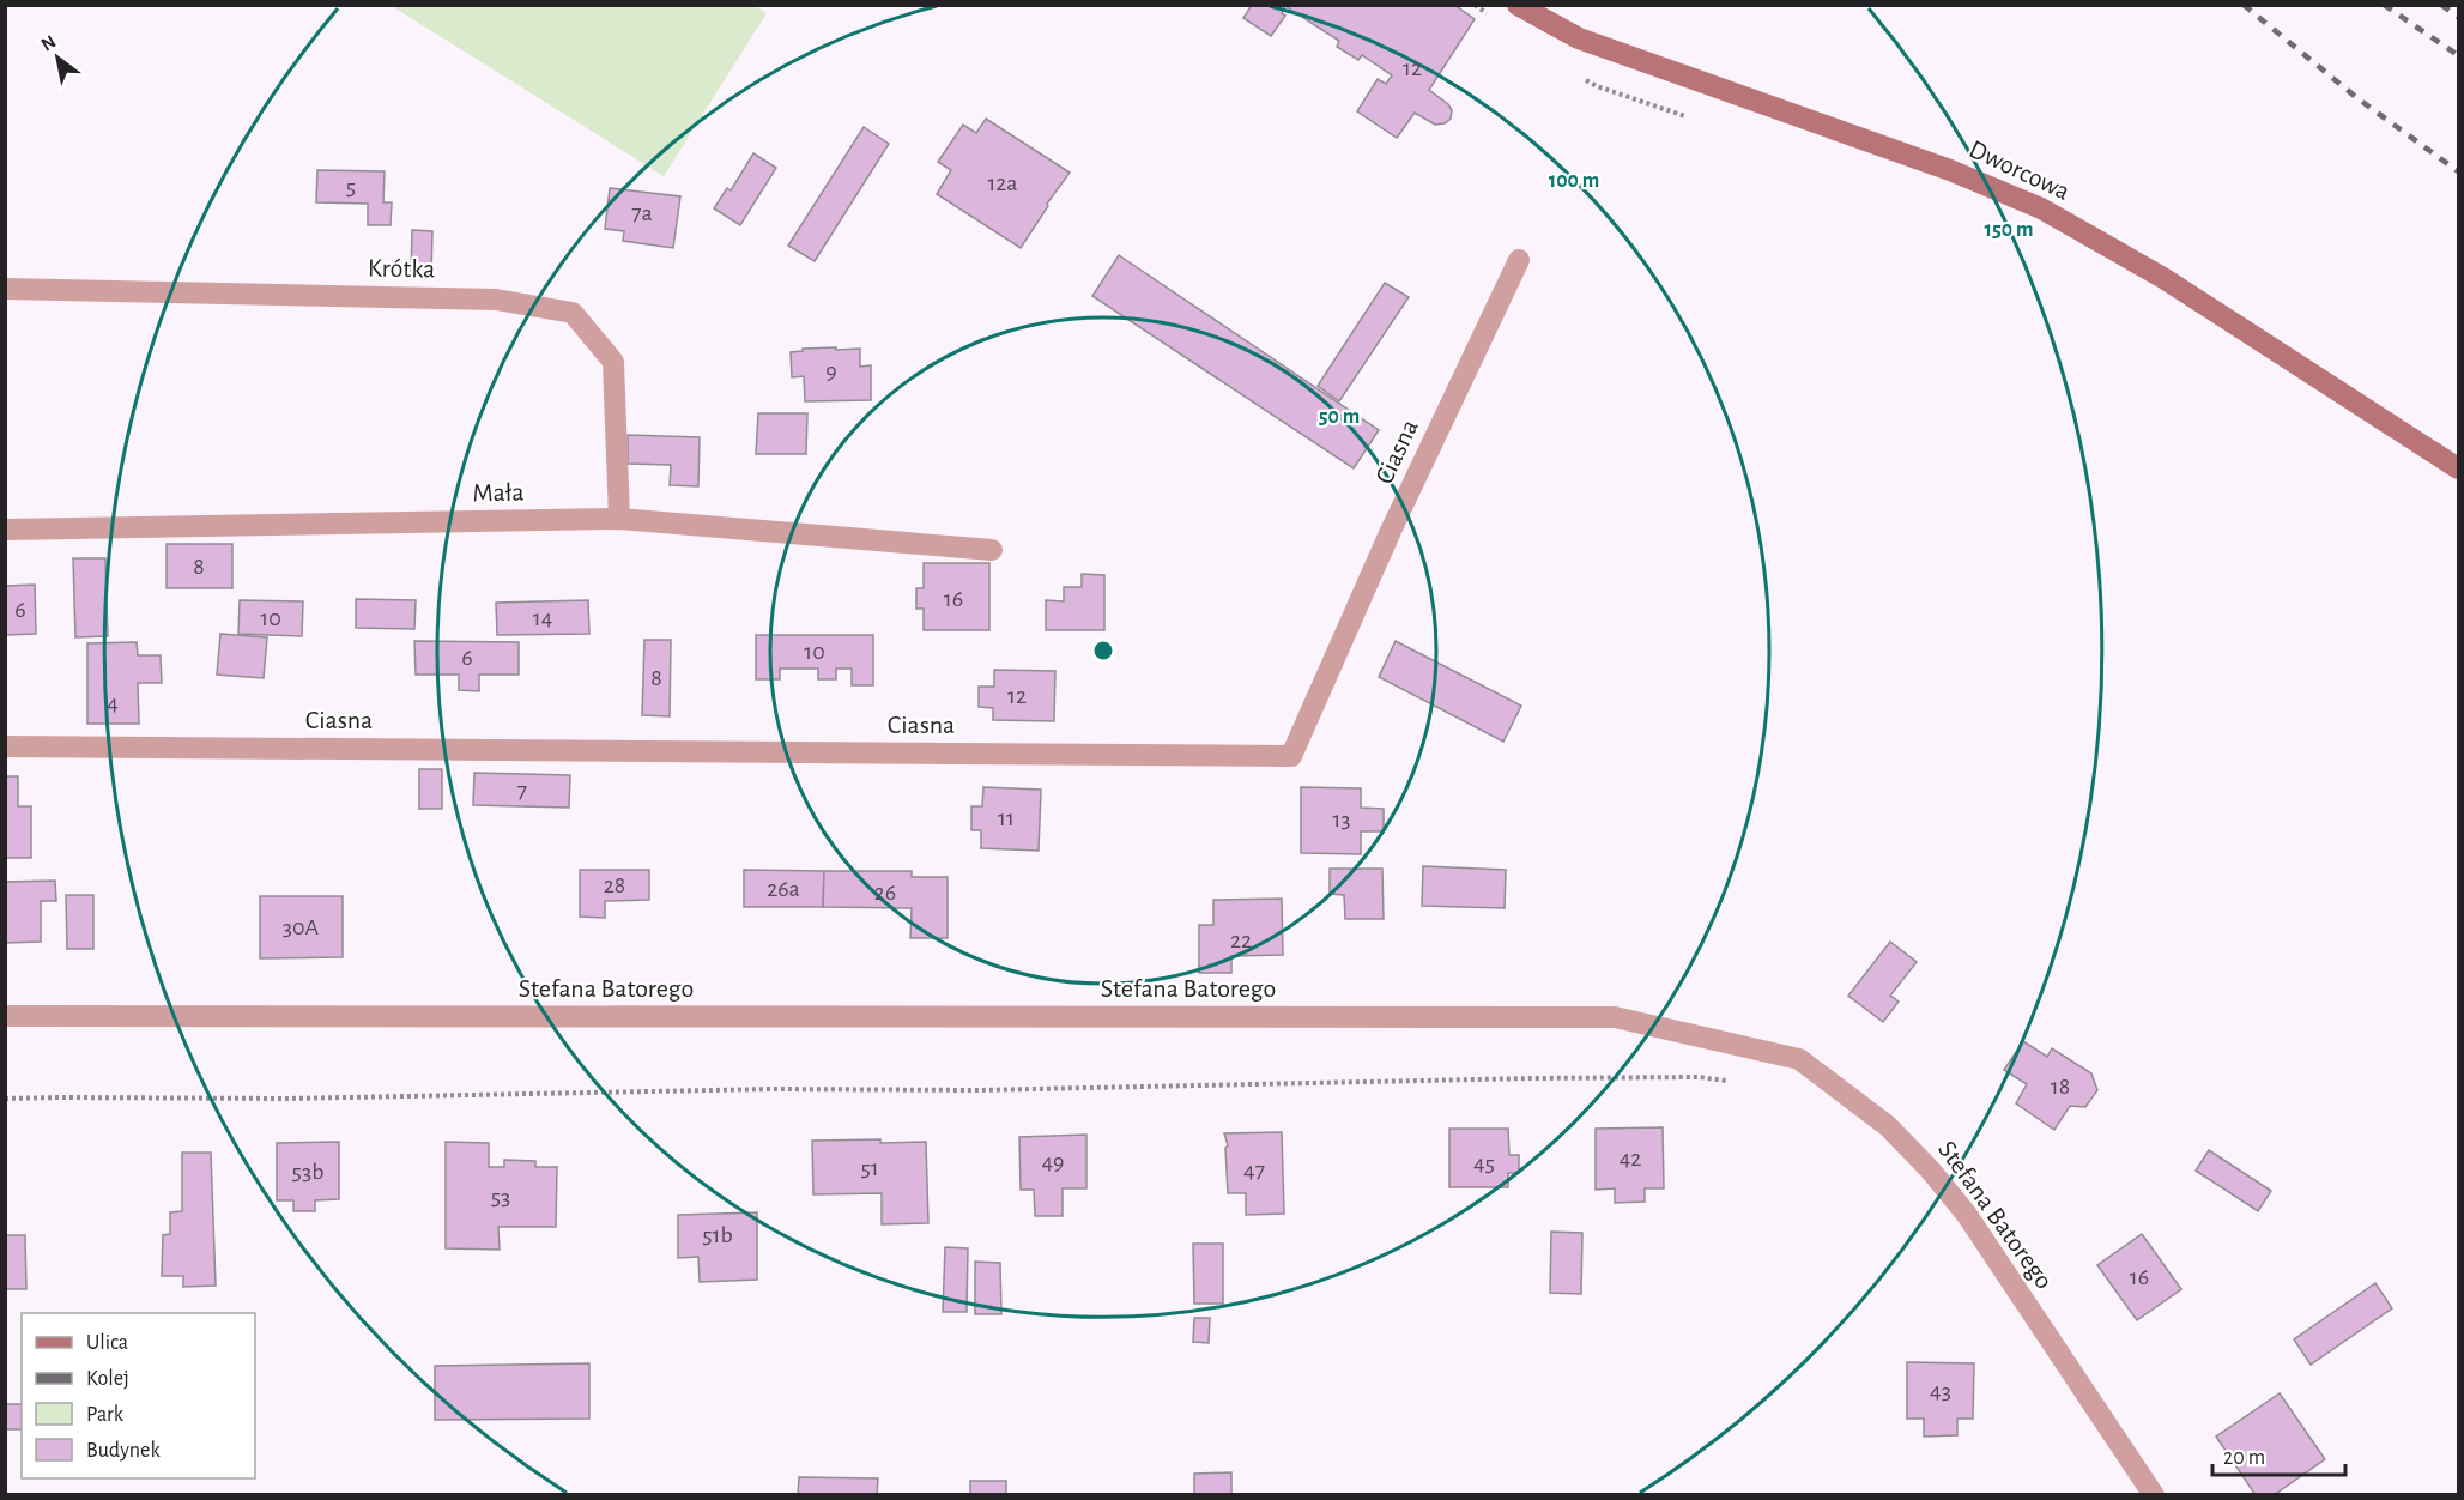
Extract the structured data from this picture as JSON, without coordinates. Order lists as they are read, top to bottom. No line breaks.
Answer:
{"streets":{"street":["Dworcowa","Krótka","Ciasna","Mała","Stefana Batorego"]},"crossings":[["Krótka","Mała"]],"house_numbers":["12","12a","5","7a","9","8","16","6","10","14","10","6","8","12","4","7","11","13","28","26a","26","30A","22","18","42","49","45","51","47","53b","53","51b","16","43"],"legend":["Ulica","Kolej","Park","Budynek"],"scale_bar":"20 m","north":"top left","rings":["100 m","150 m","50 m"]}
